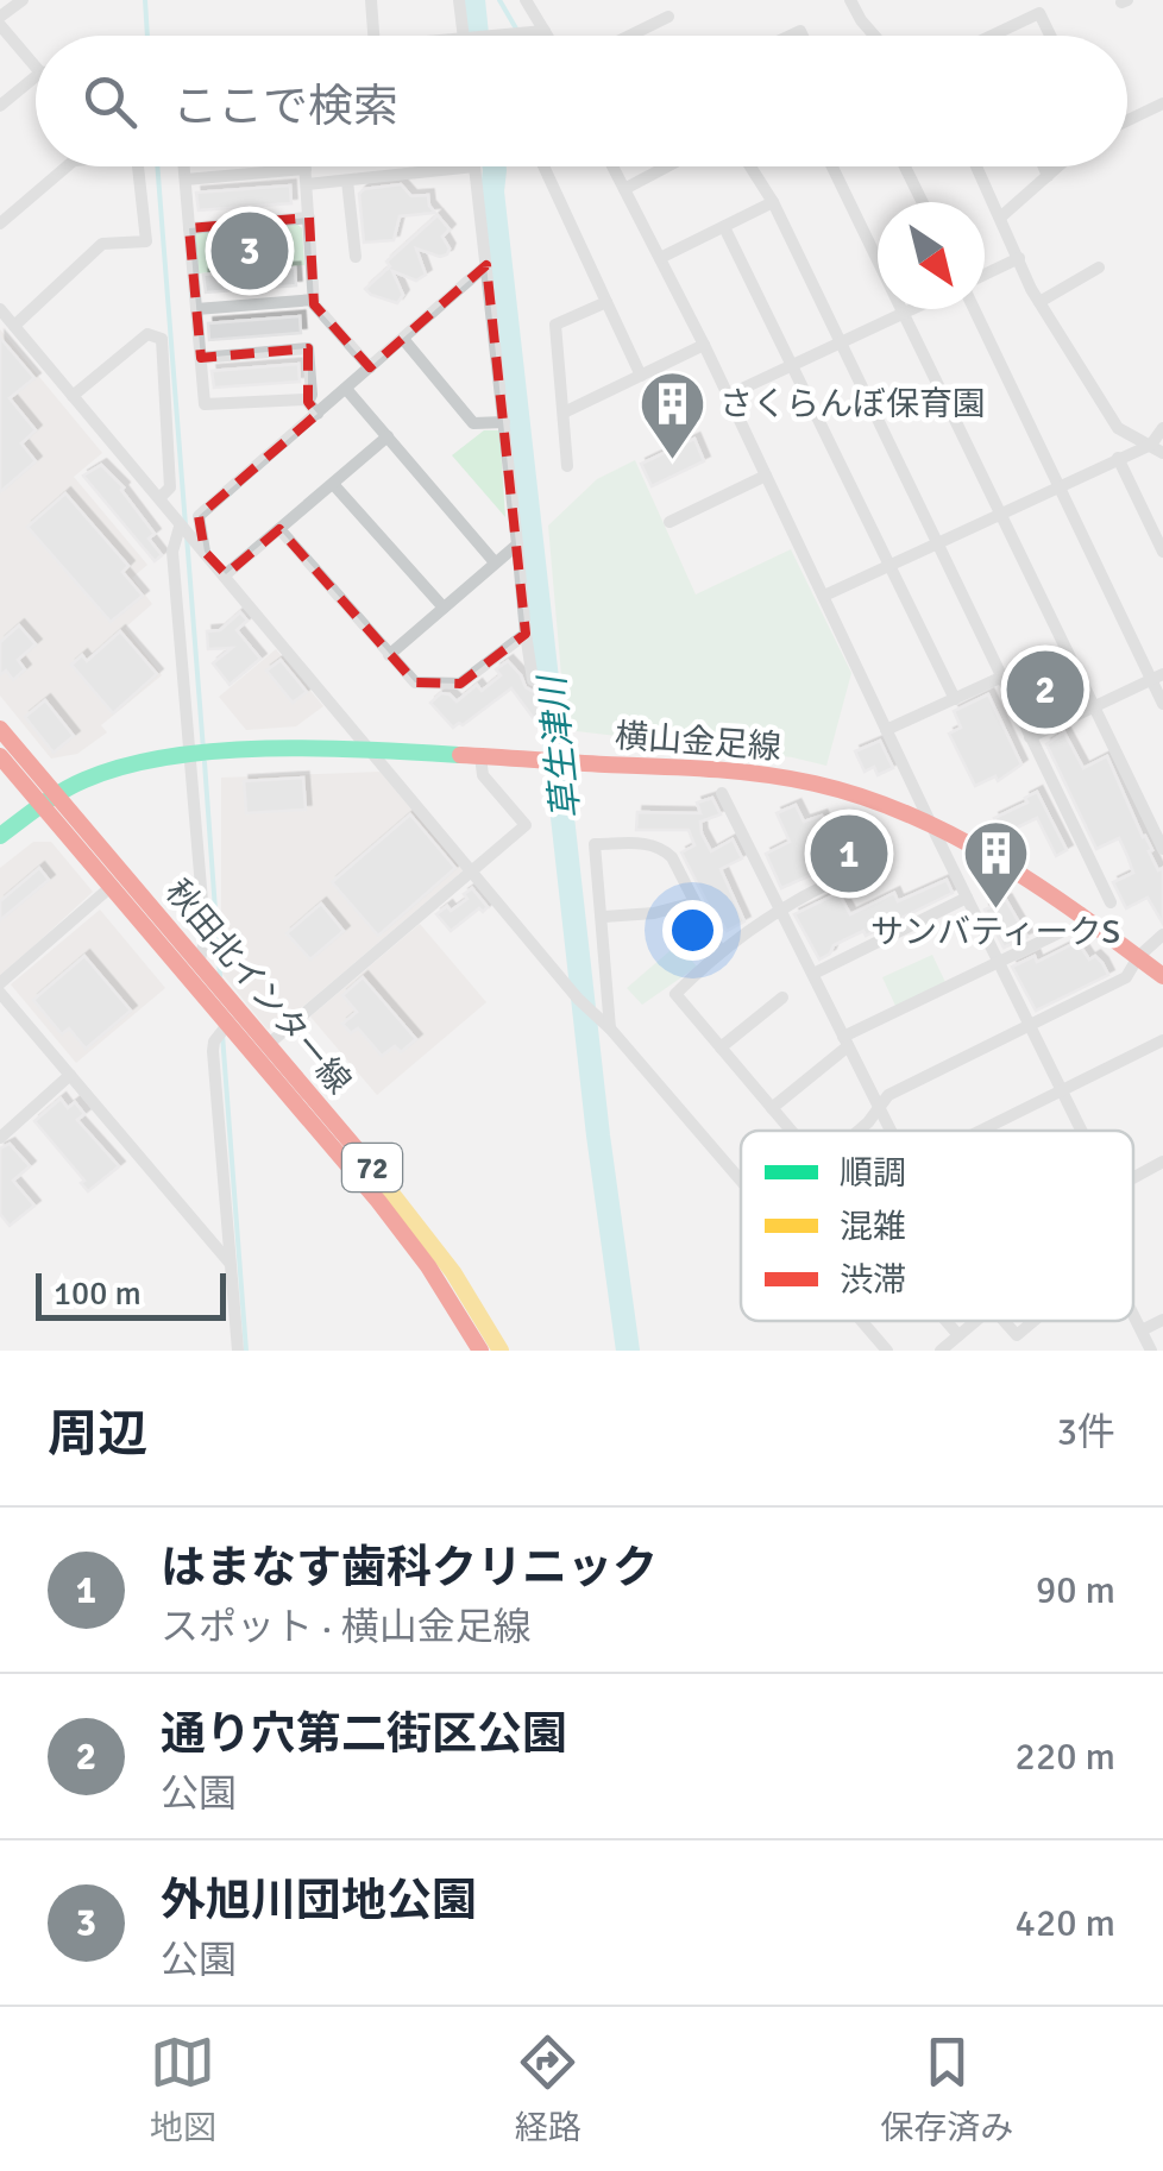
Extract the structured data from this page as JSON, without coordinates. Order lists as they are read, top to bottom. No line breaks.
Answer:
{"streets":{"main road":["横山金足線","秋田北インター線","72"]},"crossings":[["横山金足線","秋田北インター線"]],"water":["草生津川"],"places":{"building":["さくらんぼ保育園","サンバティークS"]},"legend":["順調","混雑","渋滞"],"scale_bar":"100 m","north":"bottom right","page":{"search":"ここで検索","pins":["3","2","1"],"scale":"100 m","heading":["周辺","3件"],"list":[{"mark":"1","name":"はまなす歯科クリニック","note":"スポット · 横山金足線","value":"90 m"},{"mark":"2","name":"通り穴第二街区公園","note":"公園","value":"220 m"},{"mark":"3","name":"外旭川団地公園","note":"公園","value":"420 m"}],"nav":["地図","経路","保存済み"]}}
